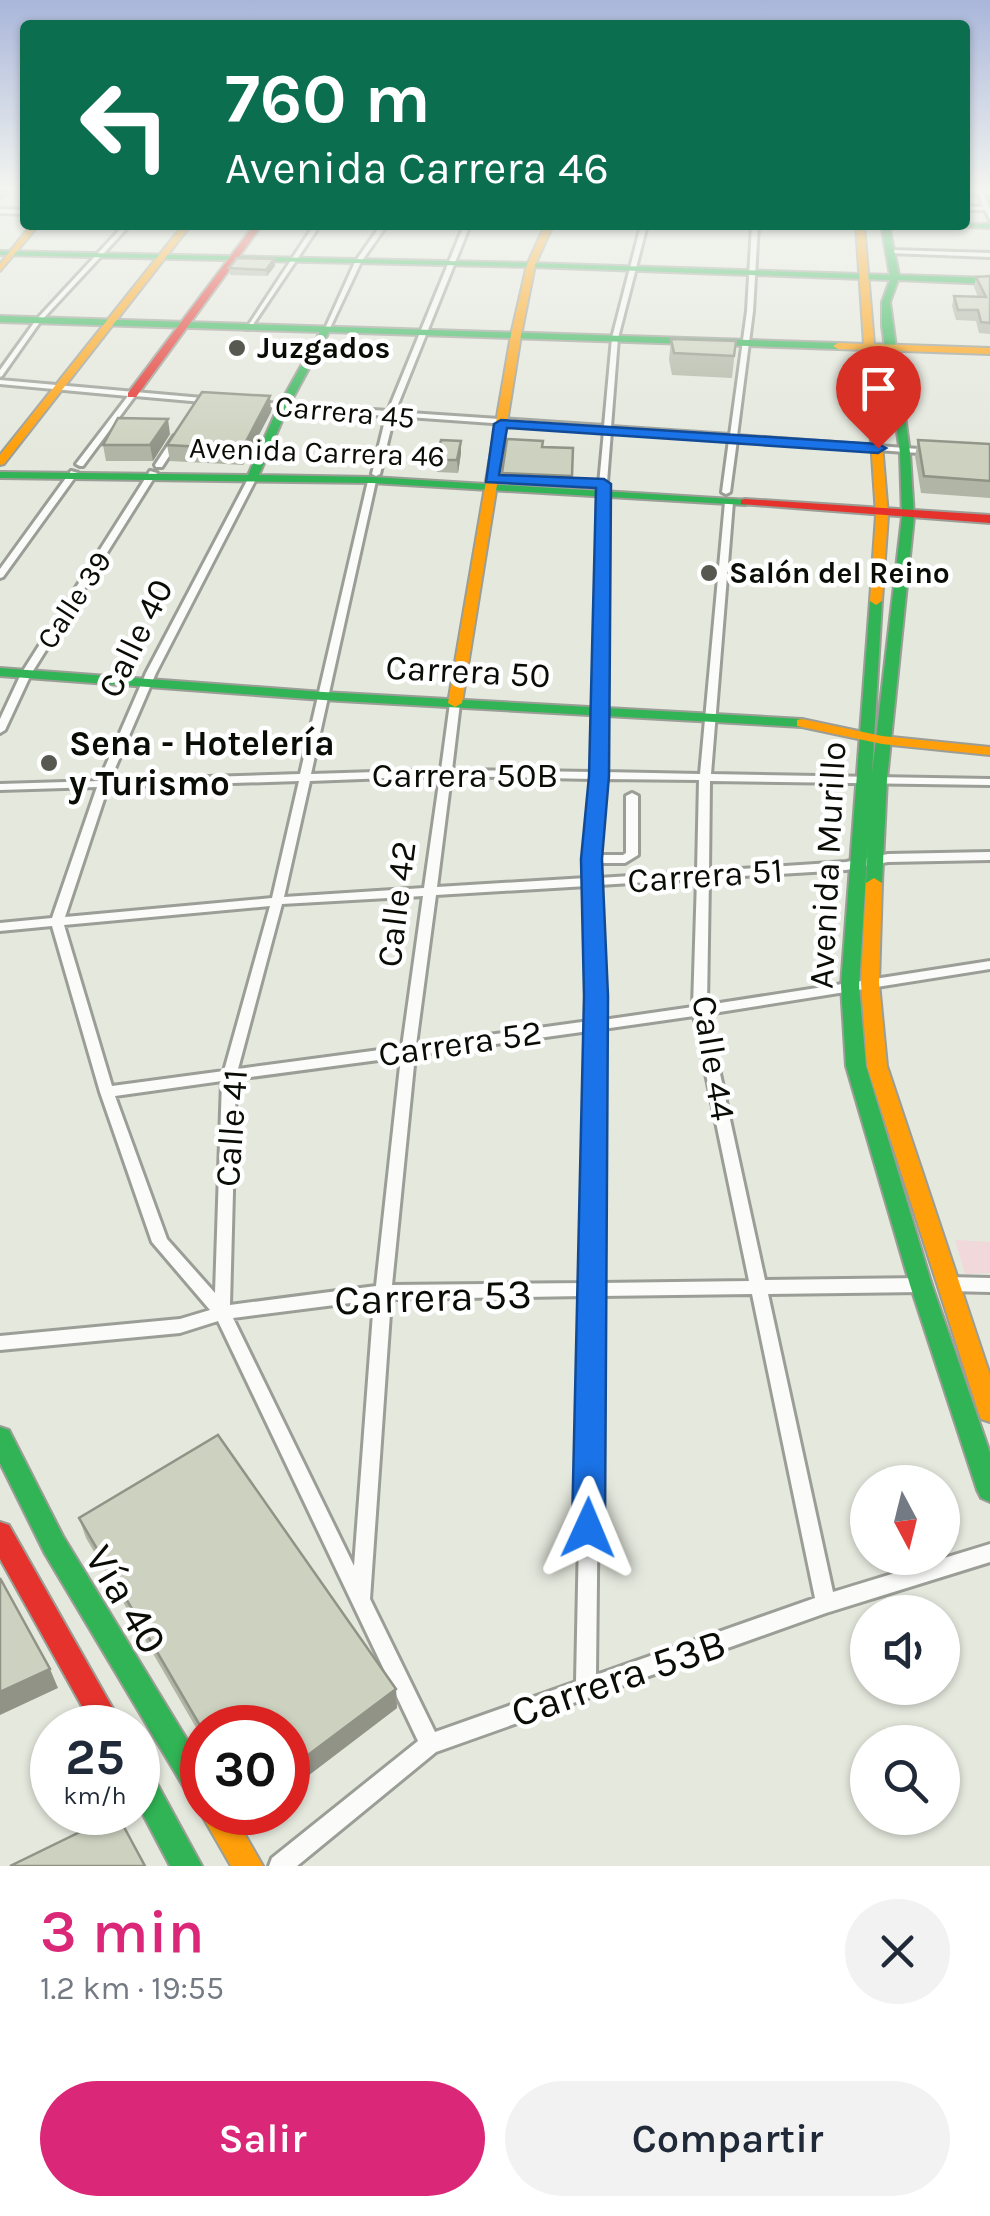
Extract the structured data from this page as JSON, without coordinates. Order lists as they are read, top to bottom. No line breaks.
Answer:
{"streets":{"main road":["Avenida Carrera 46","Calle 40","Carrera 50","Avenida Murillo","Calle 42","Vía 40"],"street":["Carrera 45","Calle 39","Carrera 50B","Carrera 51","Carrera 52","Calle 44","Calle 41","Carrera 53","Carrera 53B"]},"crossings":[["Carrera 45","Calle 40"],["Carrera 45","Avenida Murillo"],["Carrera 45","Calle 42"],["Carrera 45","Calle 44"],["Carrera 45","Calle 41"],["Avenida Carrera 46","Calle 39"],["Avenida Carrera 46","Calle 40"],["Avenida Carrera 46","Avenida Murillo"],["Avenida Carrera 46","Calle 42"],["Avenida Carrera 46","Calle 44"],["Avenida Carrera 46","Calle 41"],["Calle 39","Carrera 50"],["Calle 40","Carrera 50"],["Calle 40","Carrera 50B"],["Calle 40","Carrera 51"],["Carrera 50","Avenida Murillo"],["Carrera 50","Calle 42"],["Carrera 50","Calle 44"],["Carrera 50","Calle 41"],["Carrera 50B","Avenida Murillo"],["Carrera 50B","Calle 42"],["Carrera 50B","Calle 44"],["Carrera 50B","Calle 41"],["Avenida Murillo","Carrera 51"],["Avenida Murillo","Carrera 52"],["Avenida Murillo","Carrera 53"],["Carrera 51","Calle 42"],["Carrera 51","Calle 44"],["Carrera 51","Calle 41"],["Calle 42","Carrera 52"],["Calle 42","Calle 41"],["Calle 42","Carrera 53"],["Carrera 52","Calle 44"],["Carrera 52","Calle 41"],["Calle 44","Carrera 53"],["Calle 44","Carrera 53B"],["Calle 41","Carrera 53"],["Calle 41","Carrera 53B"]],"places":["Juzgados","Salón del Reino","Sena - Hotelería y Turismo"],"north":"bottom","page":{"turn":["760 m","Avenida Carrera 46"],"speed":"25 km/h","limit":"30","heading":["3 min","1.2 km · 19:55"],"buttons":["Salir","Compartir"]}}
